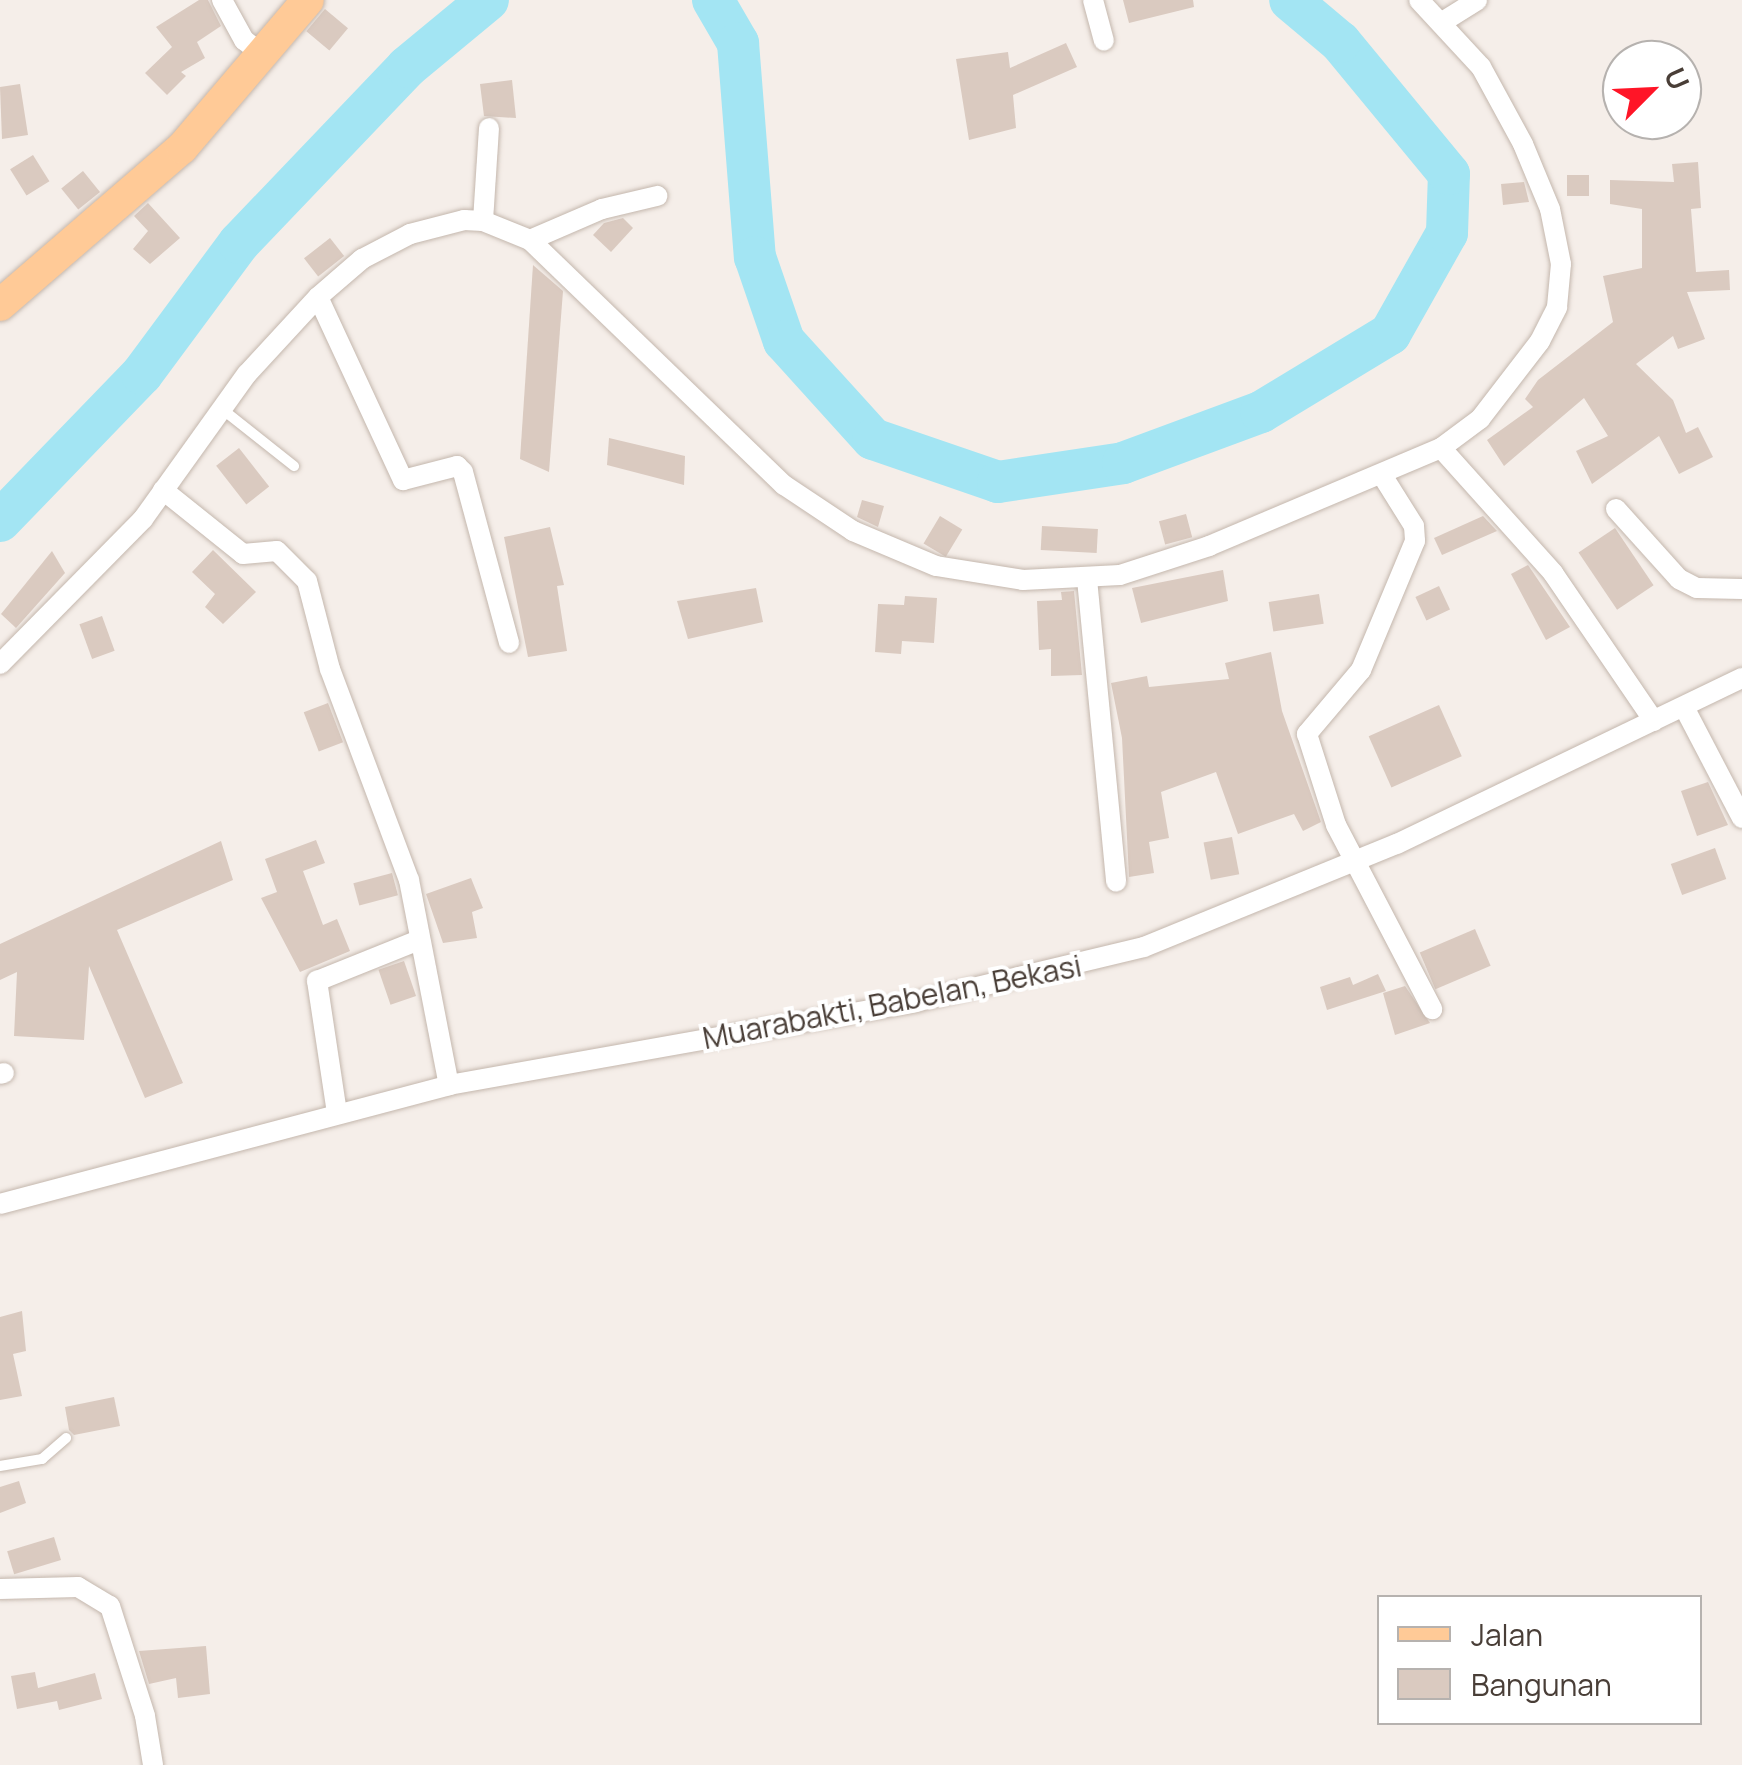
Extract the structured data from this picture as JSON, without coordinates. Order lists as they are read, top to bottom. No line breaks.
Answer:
{"streets":{"street":["Muarabakti, Babelan, Bekasi"]},"legend":["Jalan","Bangunan"],"north":"top right"}
